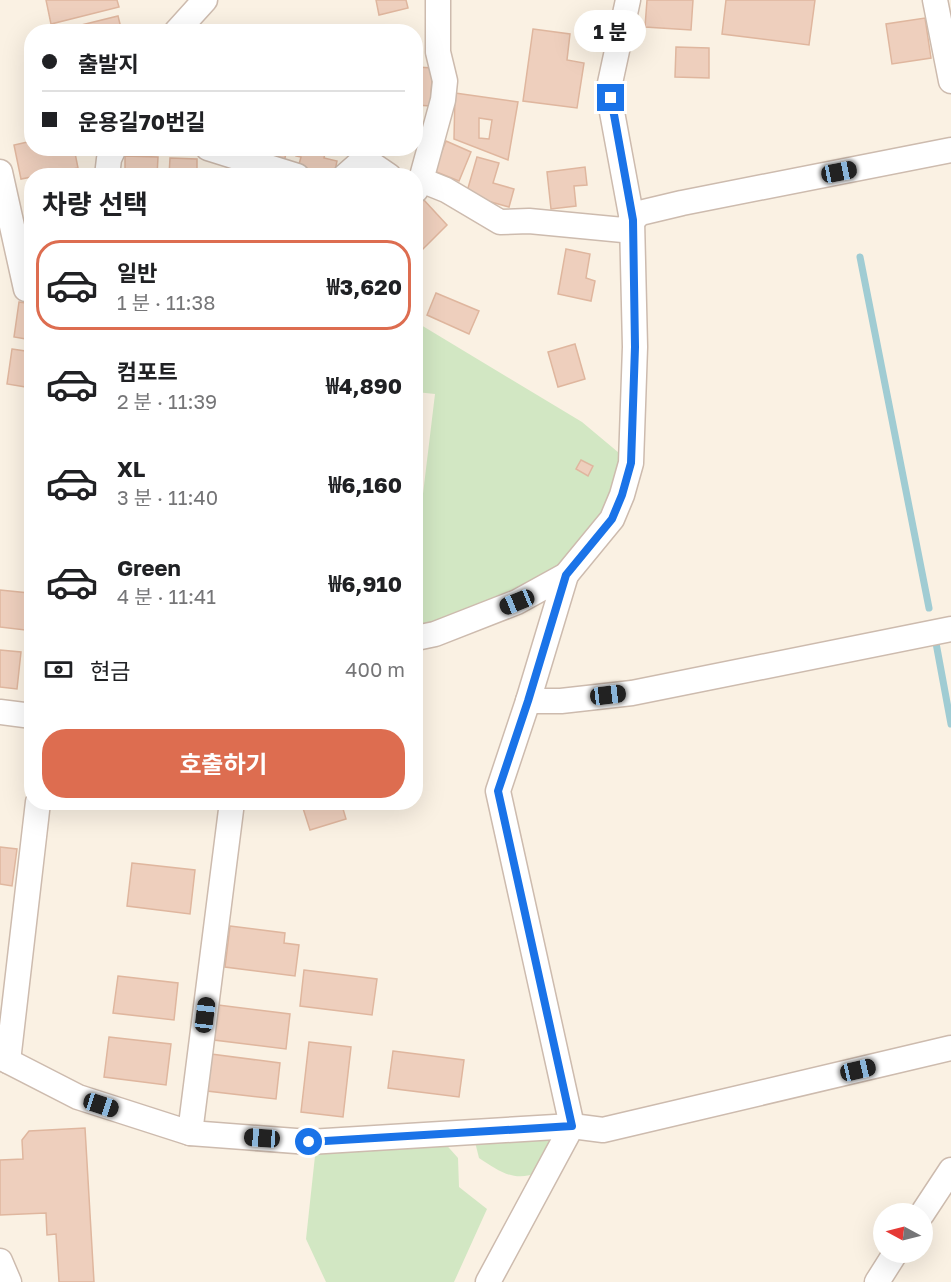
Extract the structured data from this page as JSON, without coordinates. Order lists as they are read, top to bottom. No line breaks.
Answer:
{"north":"left","page":{"bubble":"1 분","banner":["출발지","운용길70번길"],"heading":"차량 선택","list":[{"name":"일반","note":"1 분 · 11:38","value":"₩3,620"},{"name":"컴포트","note":"2 분 · 11:39","value":"₩4,890"},{"name":"XL","note":"3 분 · 11:40","value":"₩6,160"},{"name":"Green","note":"4 분 · 11:41","value":"₩6,910"}],"pay":["현금","400 m"],"buttons":"호출하기"}}
